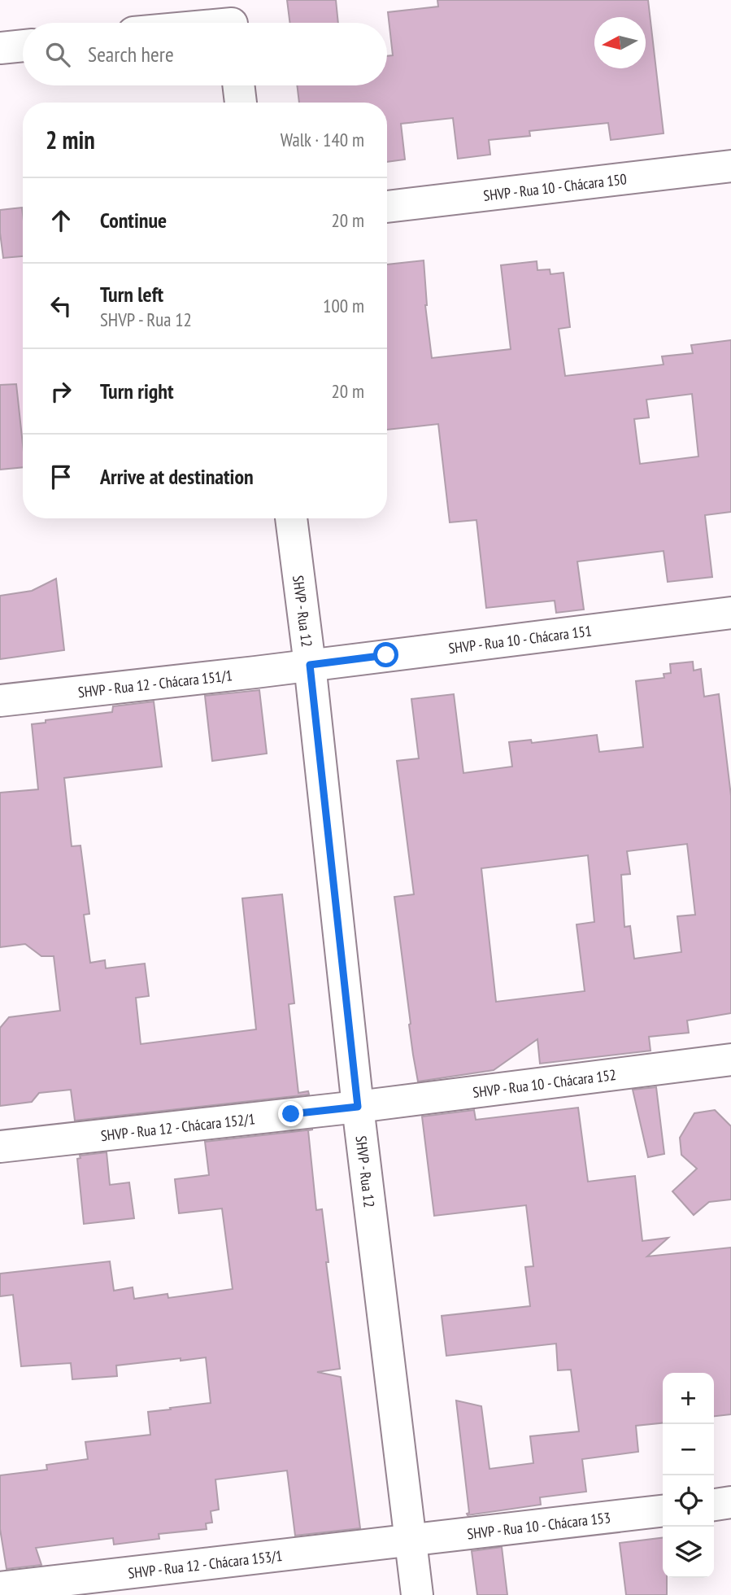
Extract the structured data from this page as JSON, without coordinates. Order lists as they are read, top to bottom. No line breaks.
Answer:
{"streets":{"street":["SHVP - Rua 10 - Chácara 150","SHVP - Rua 12","SHVP - Rua 10 - Chácara 151","SHVP - Rua 12 - Chácara 151/1","SHVP - Rua 10 - Chácara 152","SHVP - Rua 12 - Chácara 152/1","SHVP - Rua 10 - Chácara 153","SHVP - Rua 12 - Chácara 153/1"]},"crossings":[["SHVP - Rua 12","SHVP - Rua 10 - Chácara 151"],["SHVP - Rua 12","SHVP - Rua 12 - Chácara 151/1"],["SHVP - Rua 12","SHVP - Rua 10 - Chácara 152"],["SHVP - Rua 12","SHVP - Rua 12 - Chácara 152/1"],["SHVP - Rua 12","SHVP - Rua 10 - Chácara 153"],["SHVP - Rua 12","SHVP - Rua 12 - Chácara 153/1"],["SHVP - Rua 10 - Chácara 151","SHVP - Rua 12 - Chácara 151/1"],["SHVP - Rua 10 - Chácara 152","SHVP - Rua 12 - Chácara 152/1"],["SHVP - Rua 10 - Chácara 153","SHVP - Rua 12 - Chácara 153/1"]],"north":"left","page":{"search":"Search here","heading":["2 min","Walk · 140 m"],"list":[["Continue","20 m"],["Turn left","SHVP - Rua 12","100 m"],["Turn right","20 m"],"Arrive at destination"],"map_buttons":["+","−"]}}
